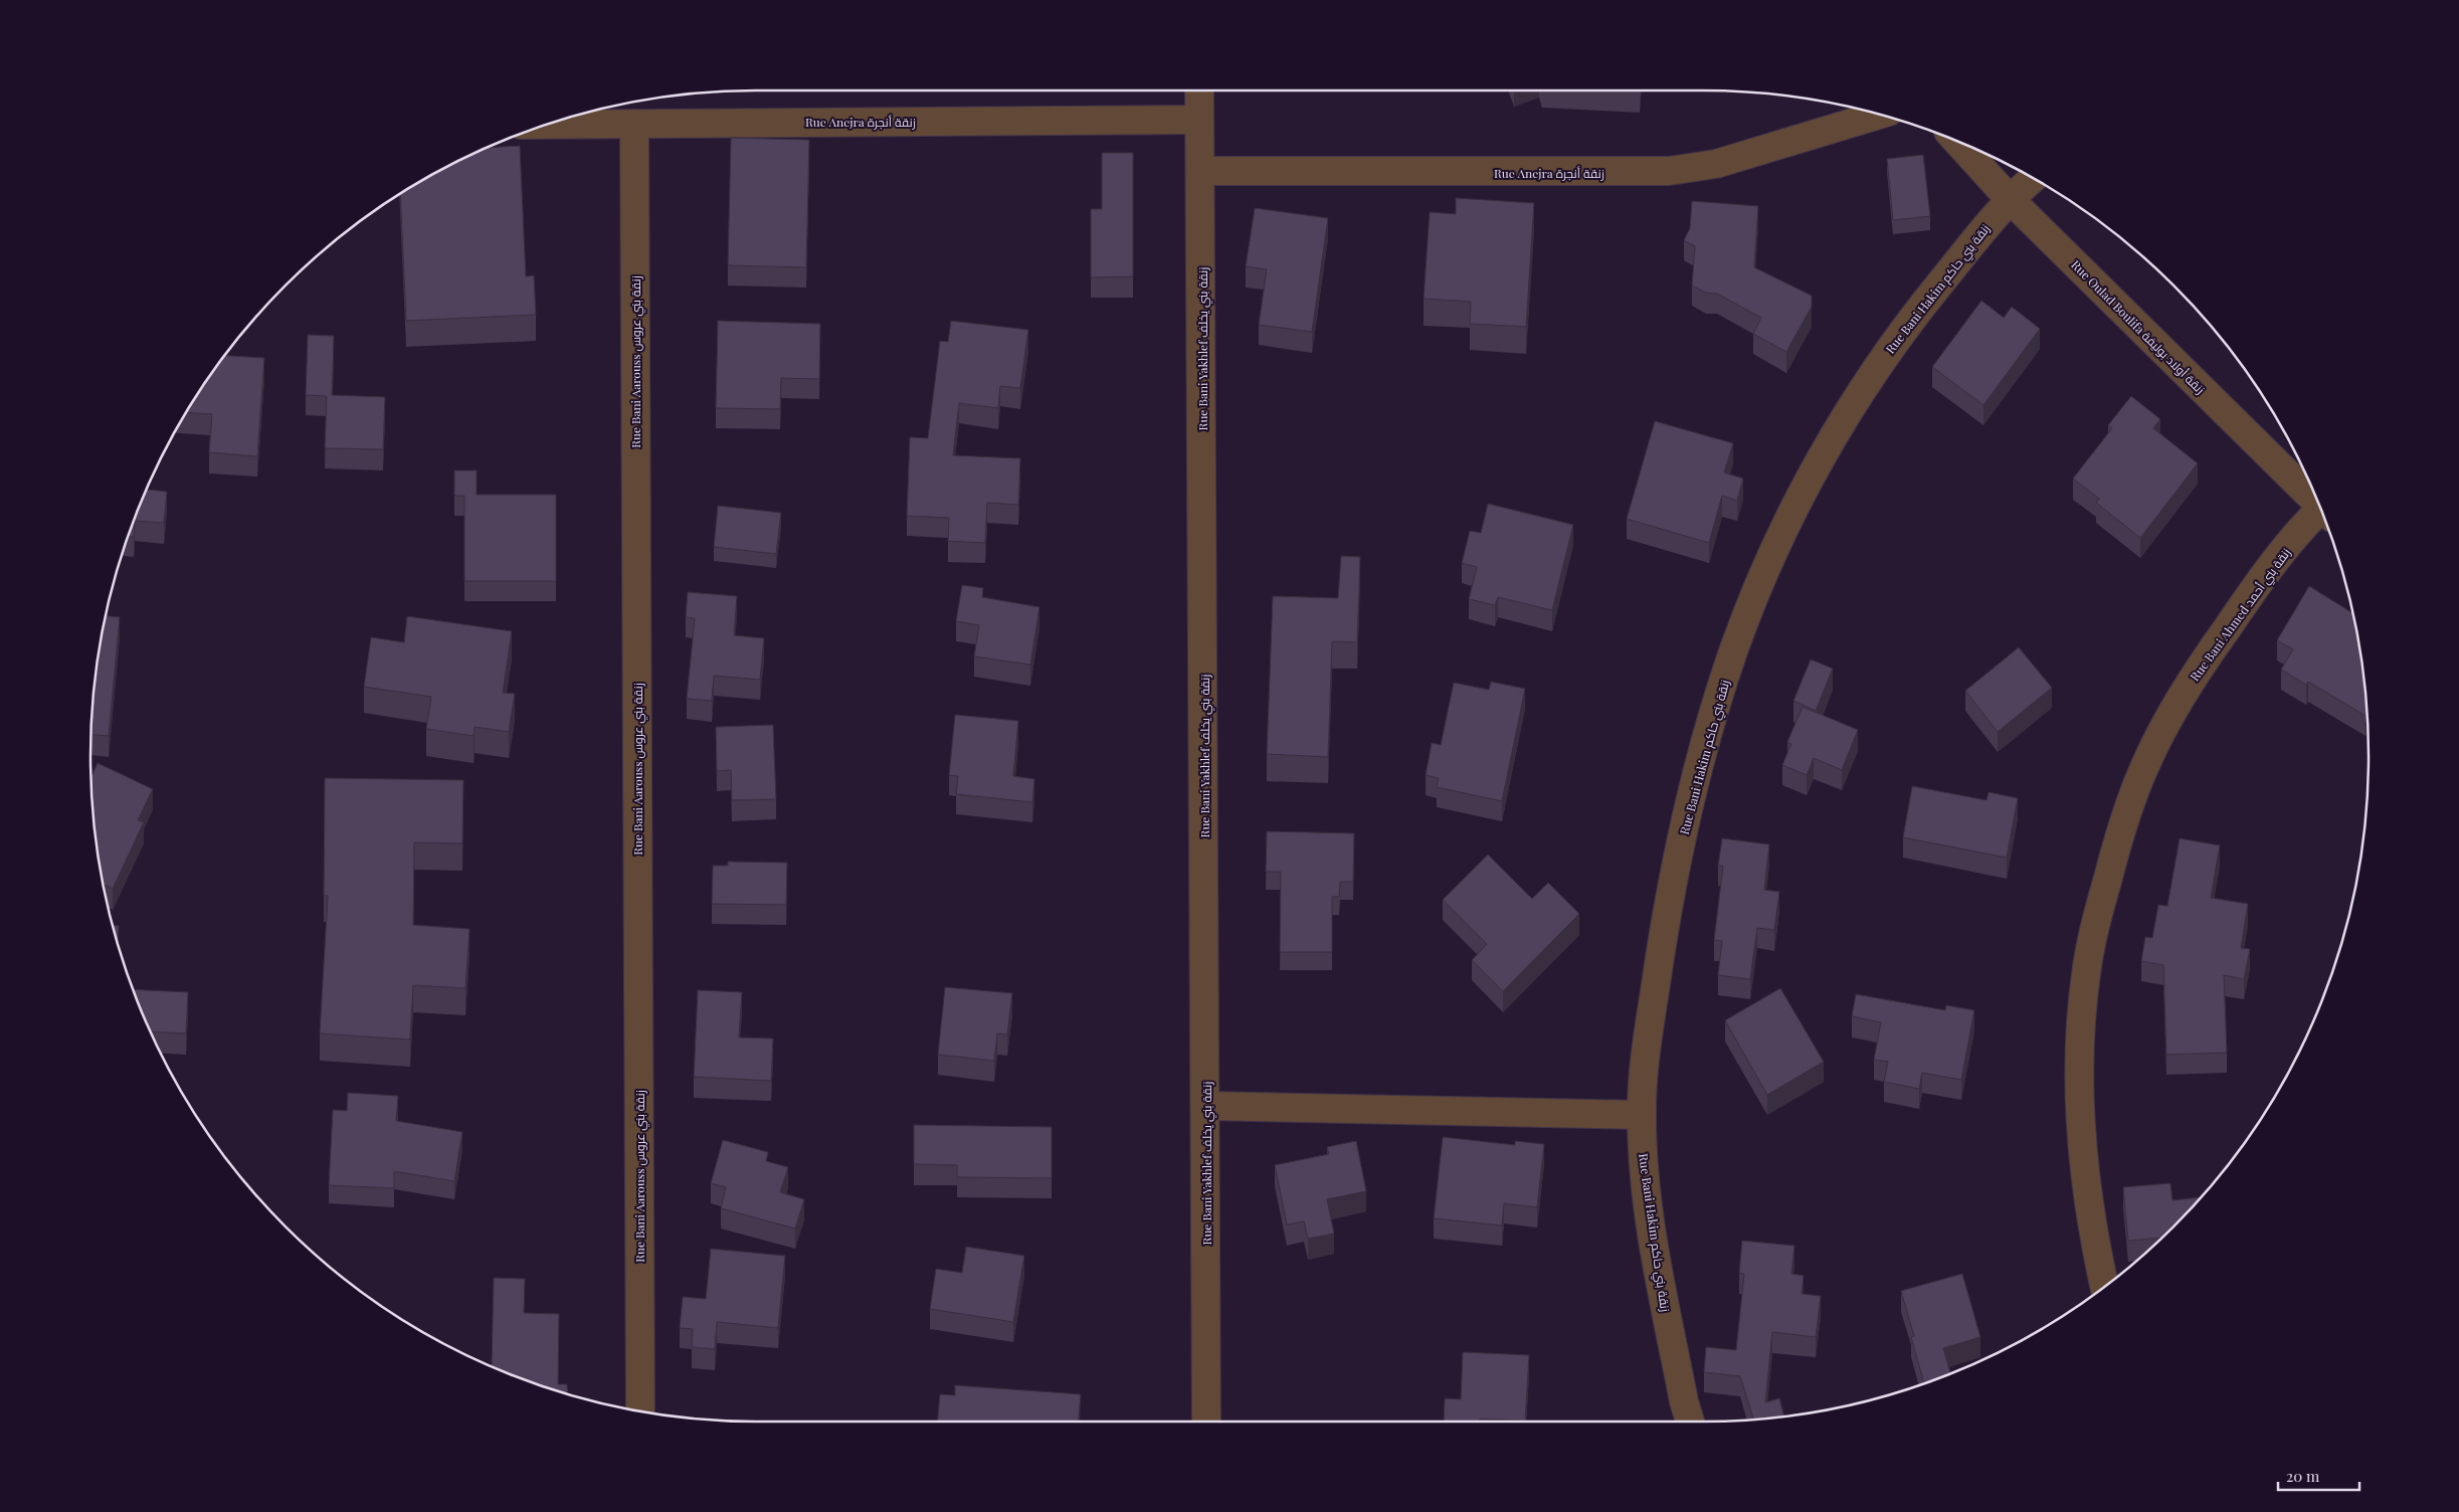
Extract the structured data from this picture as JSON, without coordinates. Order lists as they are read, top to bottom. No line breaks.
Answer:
{"streets":{"street":["Rue Anejra زنقة أنجرة","Rue Bani Hakim زنقة بني حاكم","Rue Oulad Boulifa زنقة أولاد بوليفة","Rue Bani Yakhlef زنقة بني يخلف","Rue Bani Aarouss زنقة بني عروس","Rue Bani Ahmed زنقة بني أحمد"]},"crossings":[["Rue Anejra زنقة أنجرة","Rue Bani Yakhlef زنقة بني يخلف"],["Rue Anejra زنقة أنجرة","Rue Bani Aarouss زنقة بني عروس"],["Rue Bani Hakim زنقة بني حاكم","Rue Oulad Boulifa زنقة أولاد بوليفة"]],"scale_bar":"20 m"}
